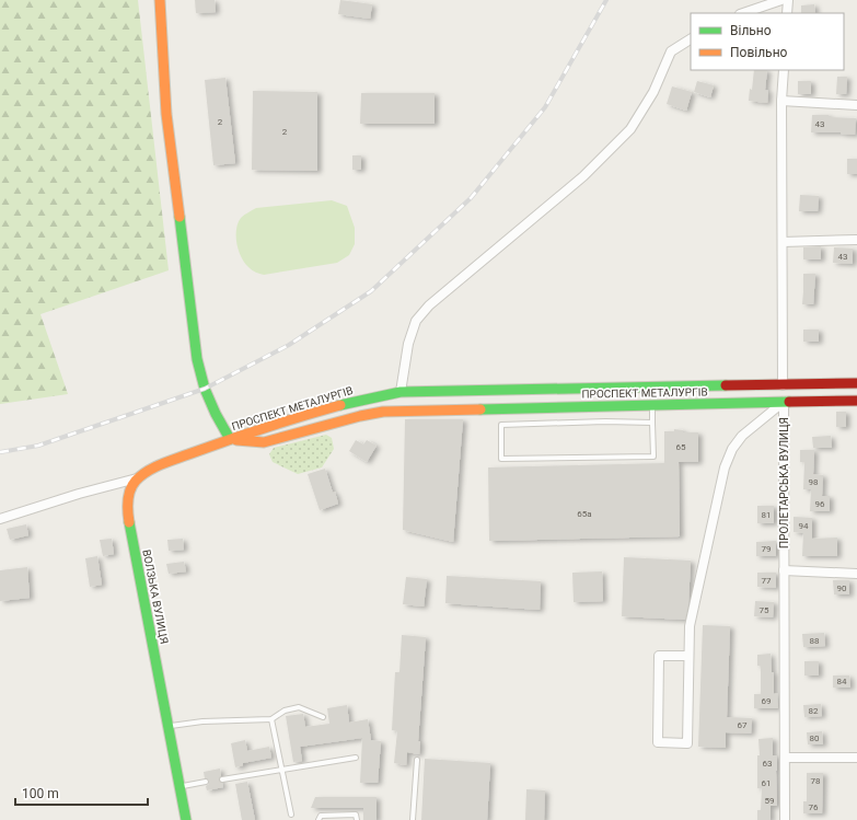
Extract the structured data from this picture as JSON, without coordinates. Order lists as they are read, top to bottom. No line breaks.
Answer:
{"streets":{"street":["ПРОСПЕКТ МЕТАЛУРГІВ","ПРОЛЕТАРСЬКА ВУЛИЦЯ","ВОЛЗЬКА ВУЛИЦЯ"]},"crossings":[["ПРОСПЕКТ МЕТАЛУРГІВ","ПРОЛЕТАРСЬКА ВУЛИЦЯ"]],"house_numbers":["2","43","2","43","65","98","96","65а","81","94","79","77","90","75","88","84","69","82","67","80","63","78","61","59","76"],"legend":["Вільно","Повільно"],"scale_bar":"100 m"}
